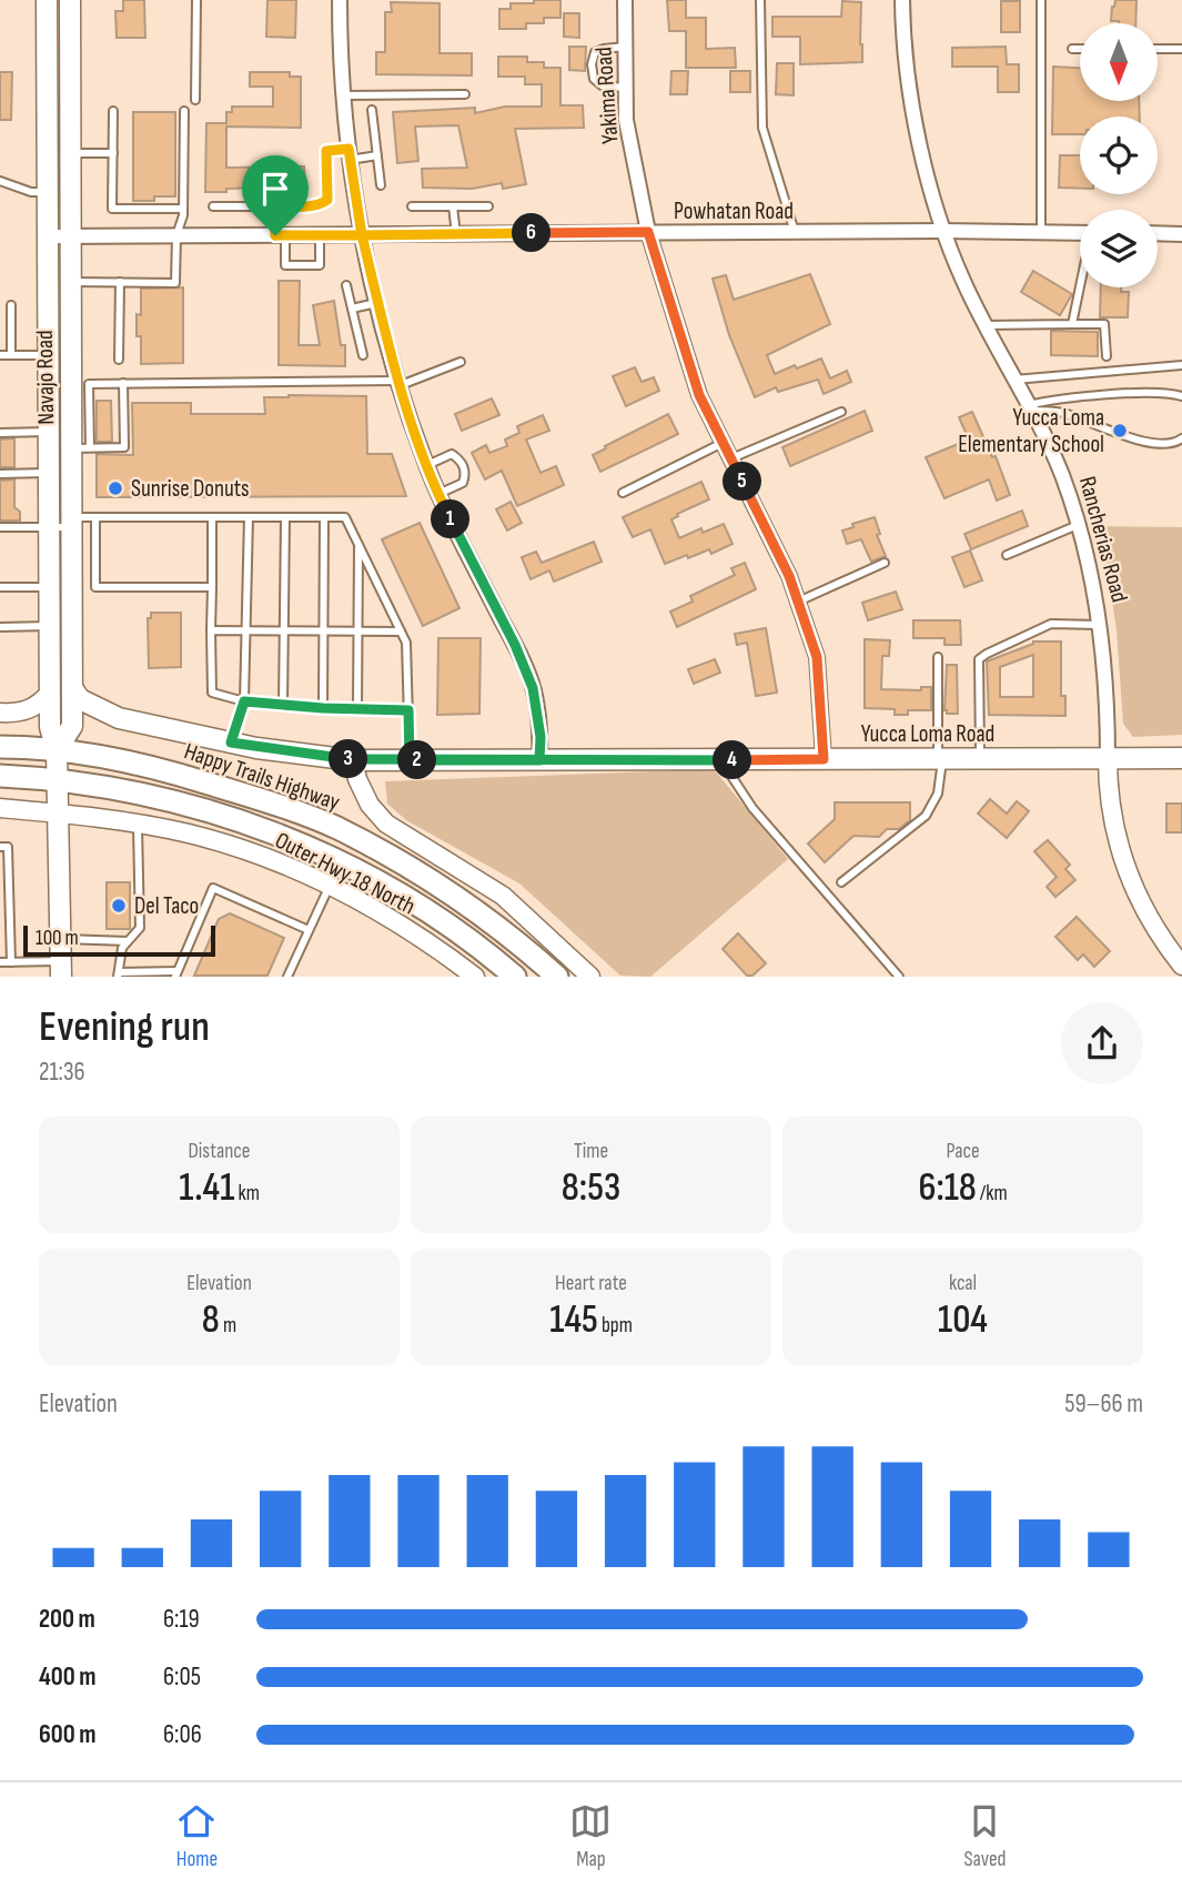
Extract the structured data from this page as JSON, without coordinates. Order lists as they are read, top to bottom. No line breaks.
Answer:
{"streets":{"main road":["Navajo Road","Yucca Loma Road","Happy Trails Highway"],"street":["Yakima Road","Powhatan Road","Rancherias Road","Outer Hwy 18 North"]},"crossings":[["Yakima Road","Powhatan Road"],["Yakima Road","Yucca Loma Road"],["Powhatan Road","Navajo Road"],["Powhatan Road","Rancherias Road"],["Navajo Road","Happy Trails Highway"],["Navajo Road","Outer Hwy 18 North"],["Rancherias Road","Yucca Loma Road"]],"places":["Yucca Loma Elementary School","Sunrise Donuts","Del Taco"],"scale_bar":"100 m","north":"bottom","page":{"pins":["6","5","1","3","2","4"],"scale":"100 m","heading":["Evening run","21:36"],"stats":[["Distance","1.41 km"],["Time","8:53"],["Pace","6:18 /km"],["Elevation","8 m"],["Heart rate","145 bpm"],["kcal","104"]],"chart":["Elevation","59–66 m"],"list":[{"name":"200 m","note":"6:19"},{"name":"400 m","note":"6:05"},{"name":"600 m","note":"6:06"}],"tabs":["Home","Map","Saved"]}}
